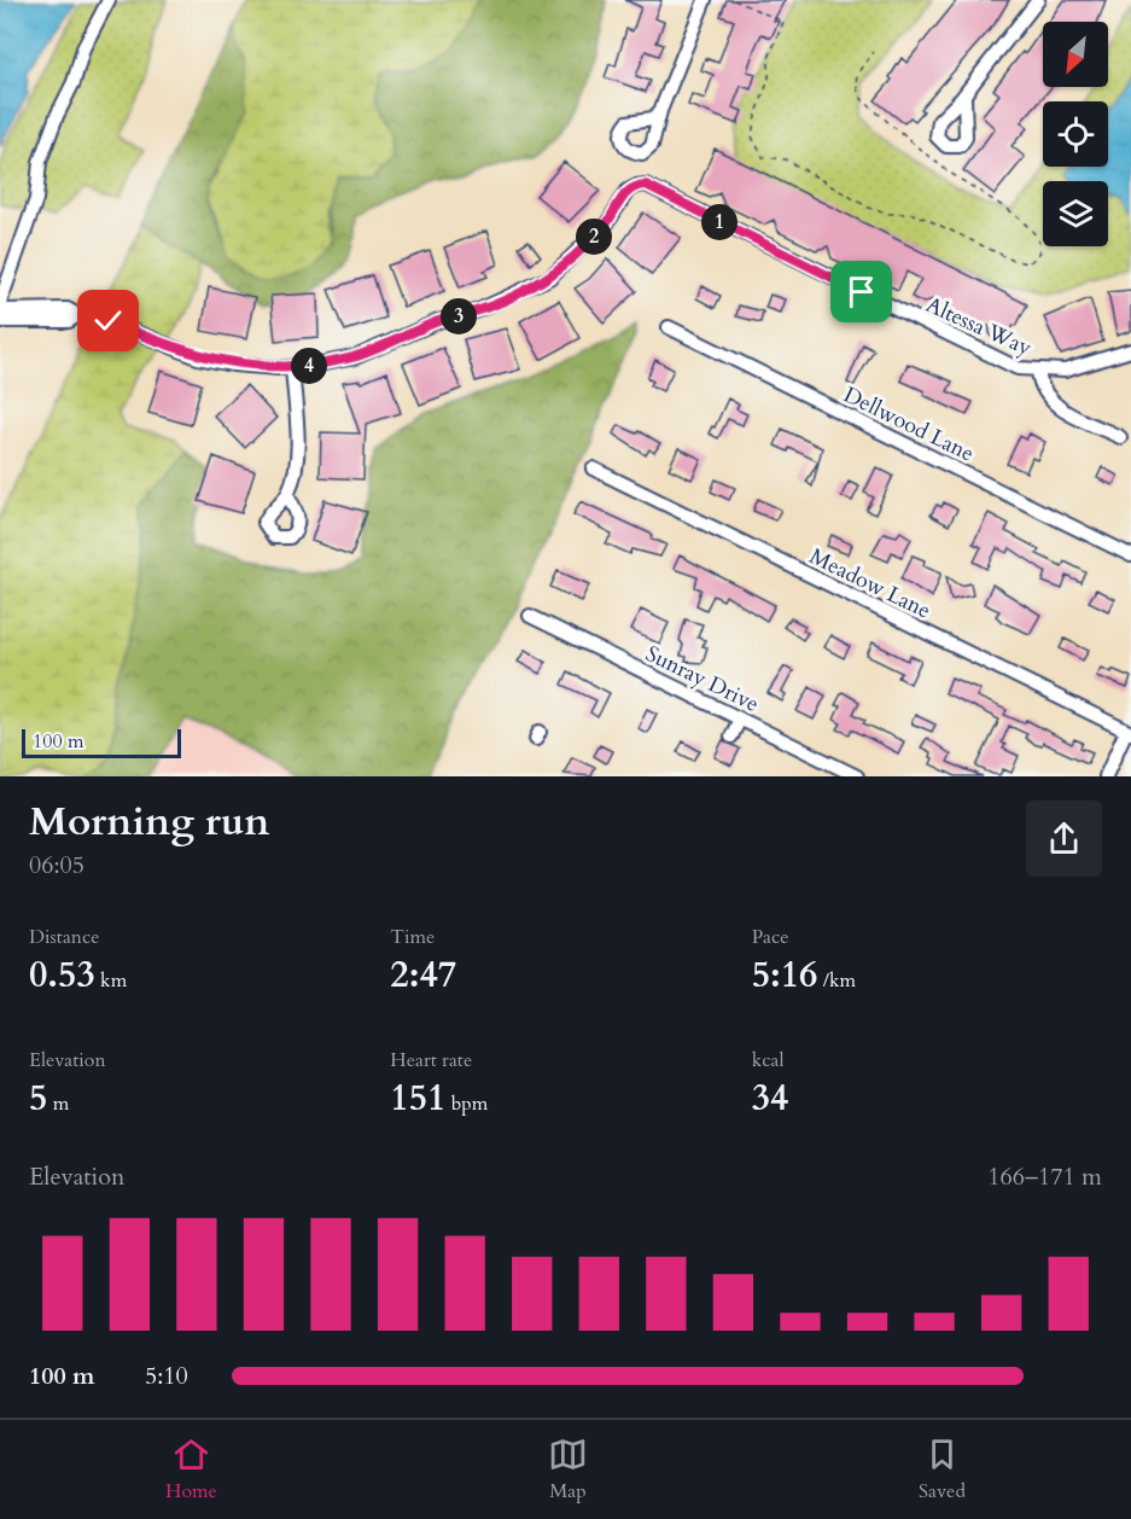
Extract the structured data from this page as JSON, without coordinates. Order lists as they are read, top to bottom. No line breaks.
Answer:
{"streets":{"street":["Altessa Way","Dellwood Lane","Meadow Lane","Sunray Drive"]},"scale_bar":"100 m","north":"bottom left","page":{"pins":["1","2","3","4"],"scale":"100 m","heading":["Morning run","06:05"],"stats":[["Distance","0.53 km"],["Time","2:47"],["Pace","5:16 /km"],["Elevation","5 m"],["Heart rate","151 bpm"],["kcal","34"]],"chart":["Elevation","166–171 m"],"list":[{"name":"100 m","note":"5:10"}],"tabs":["Home","Map","Saved"]}}
